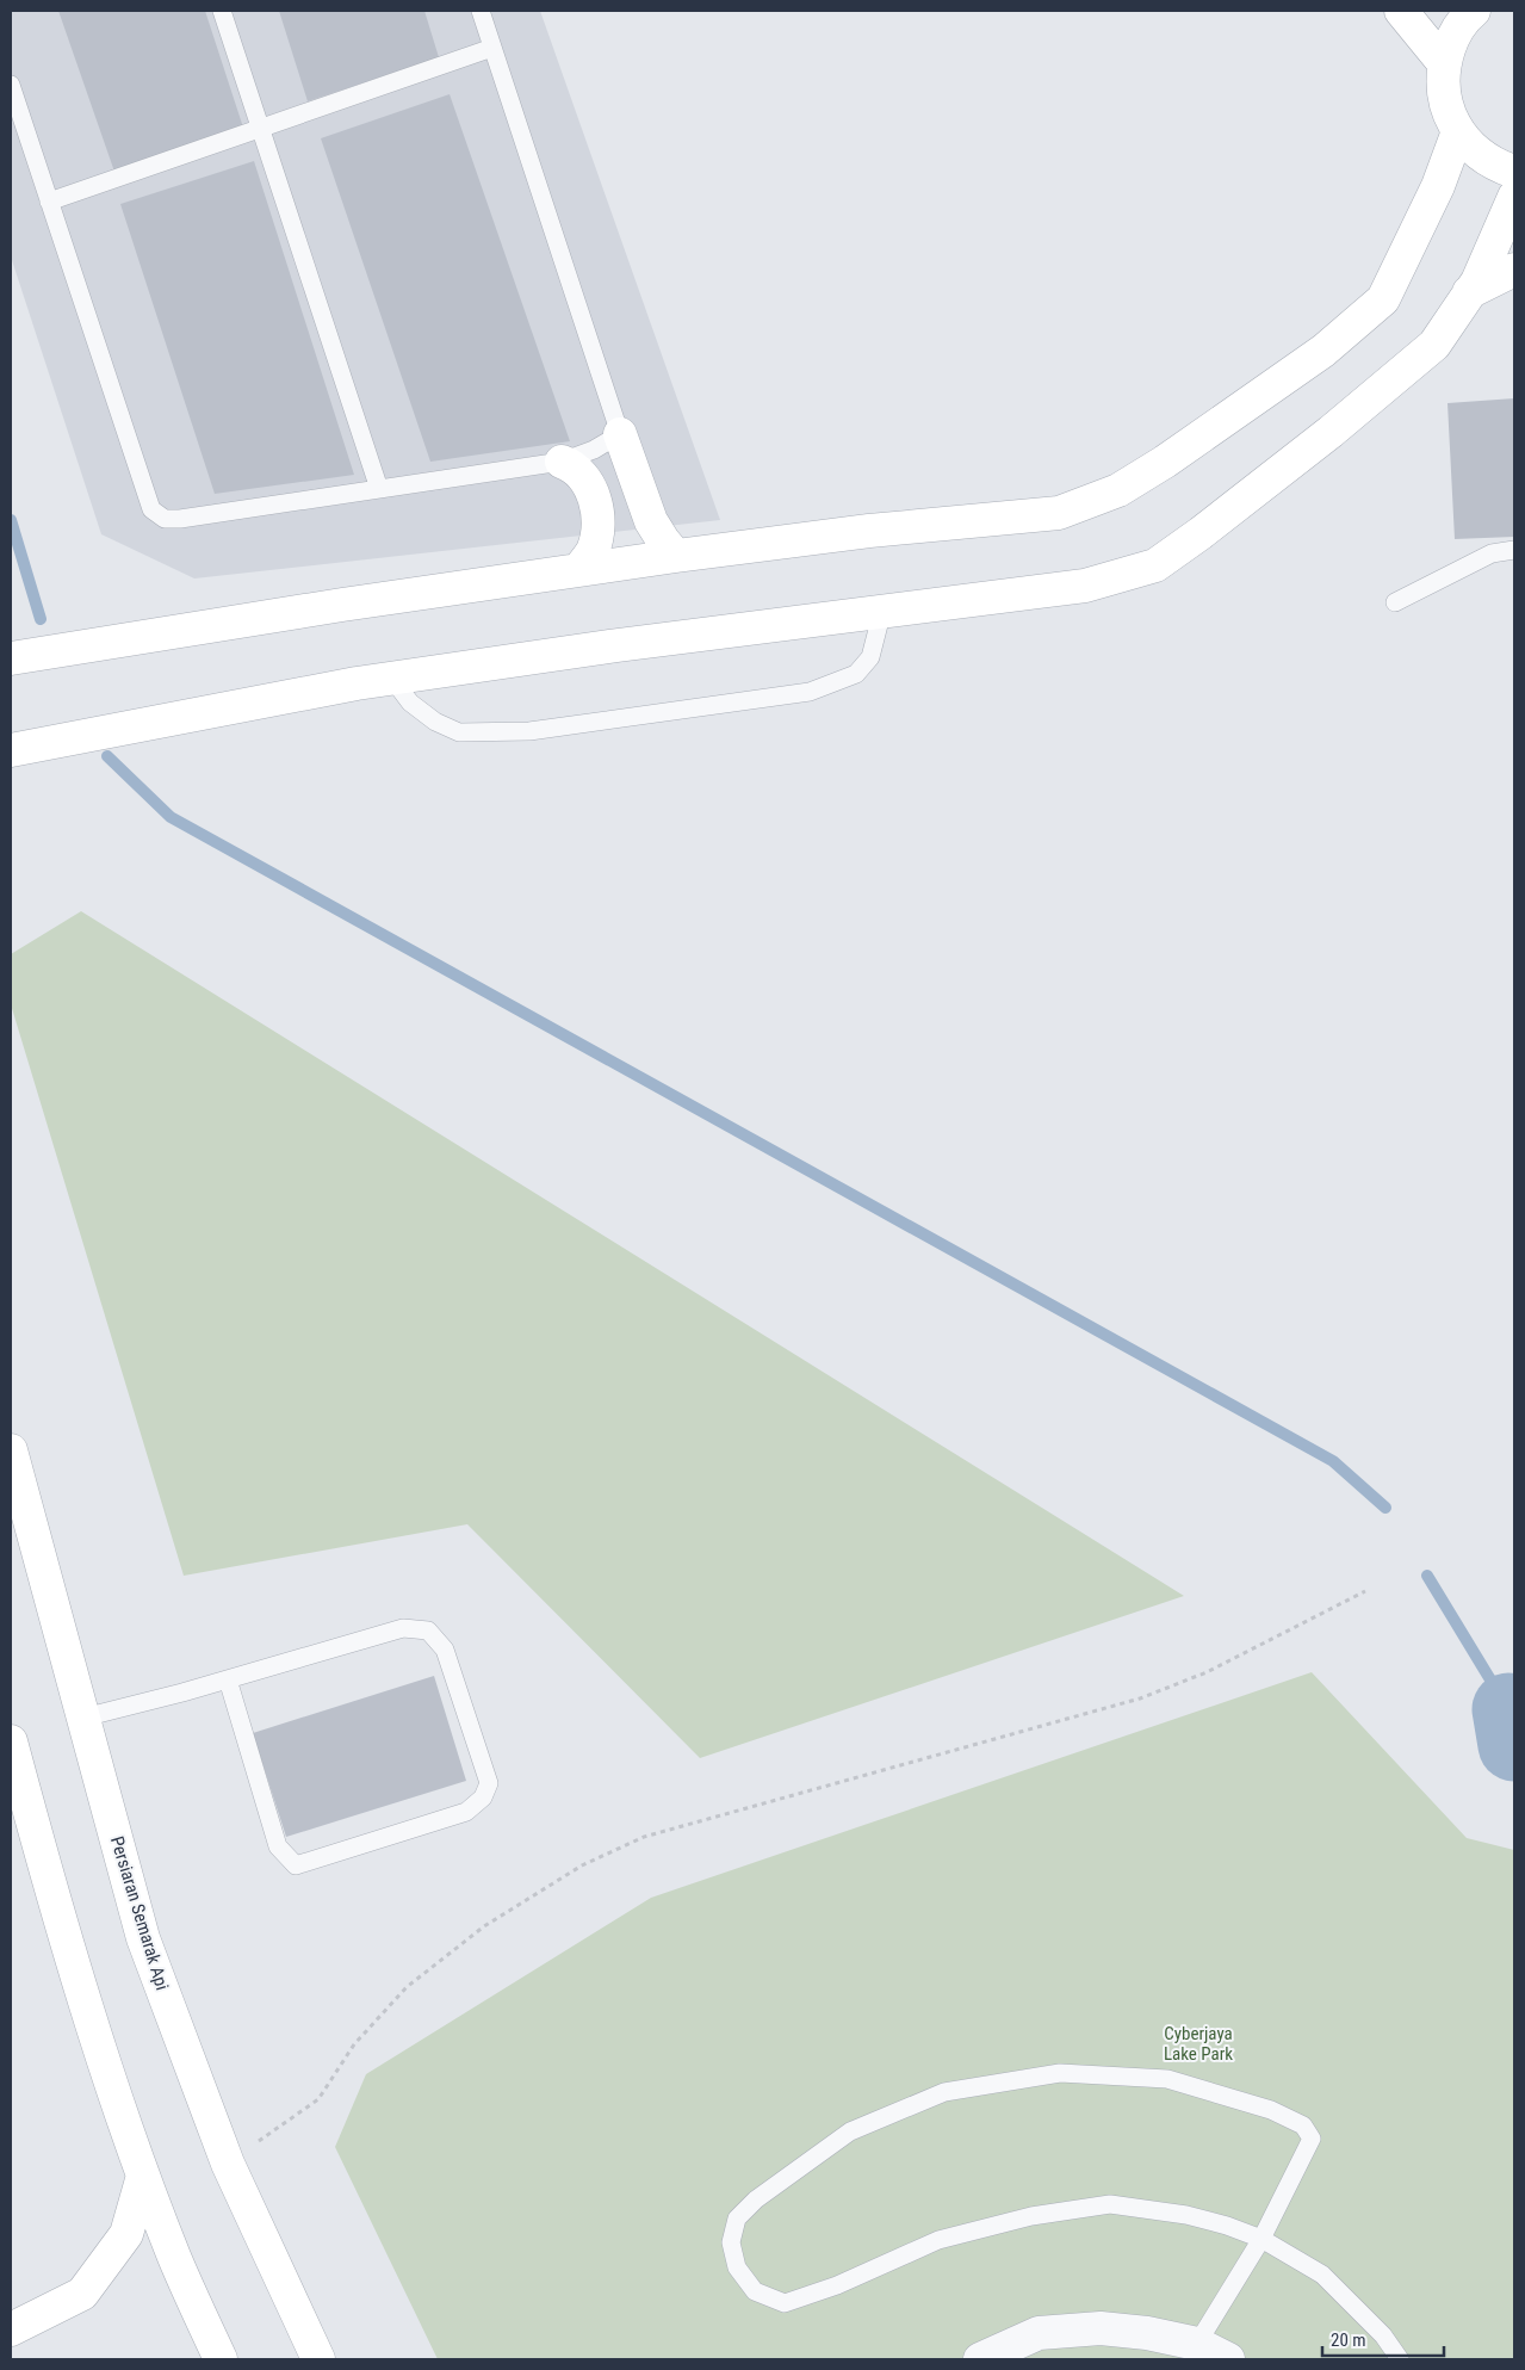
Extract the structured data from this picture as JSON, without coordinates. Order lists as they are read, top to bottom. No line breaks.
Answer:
{"streets":{"street":["Persiaran Semarak Api"]},"parks":["Cyberjaya Lake Park"],"scale_bar":"20 m"}
